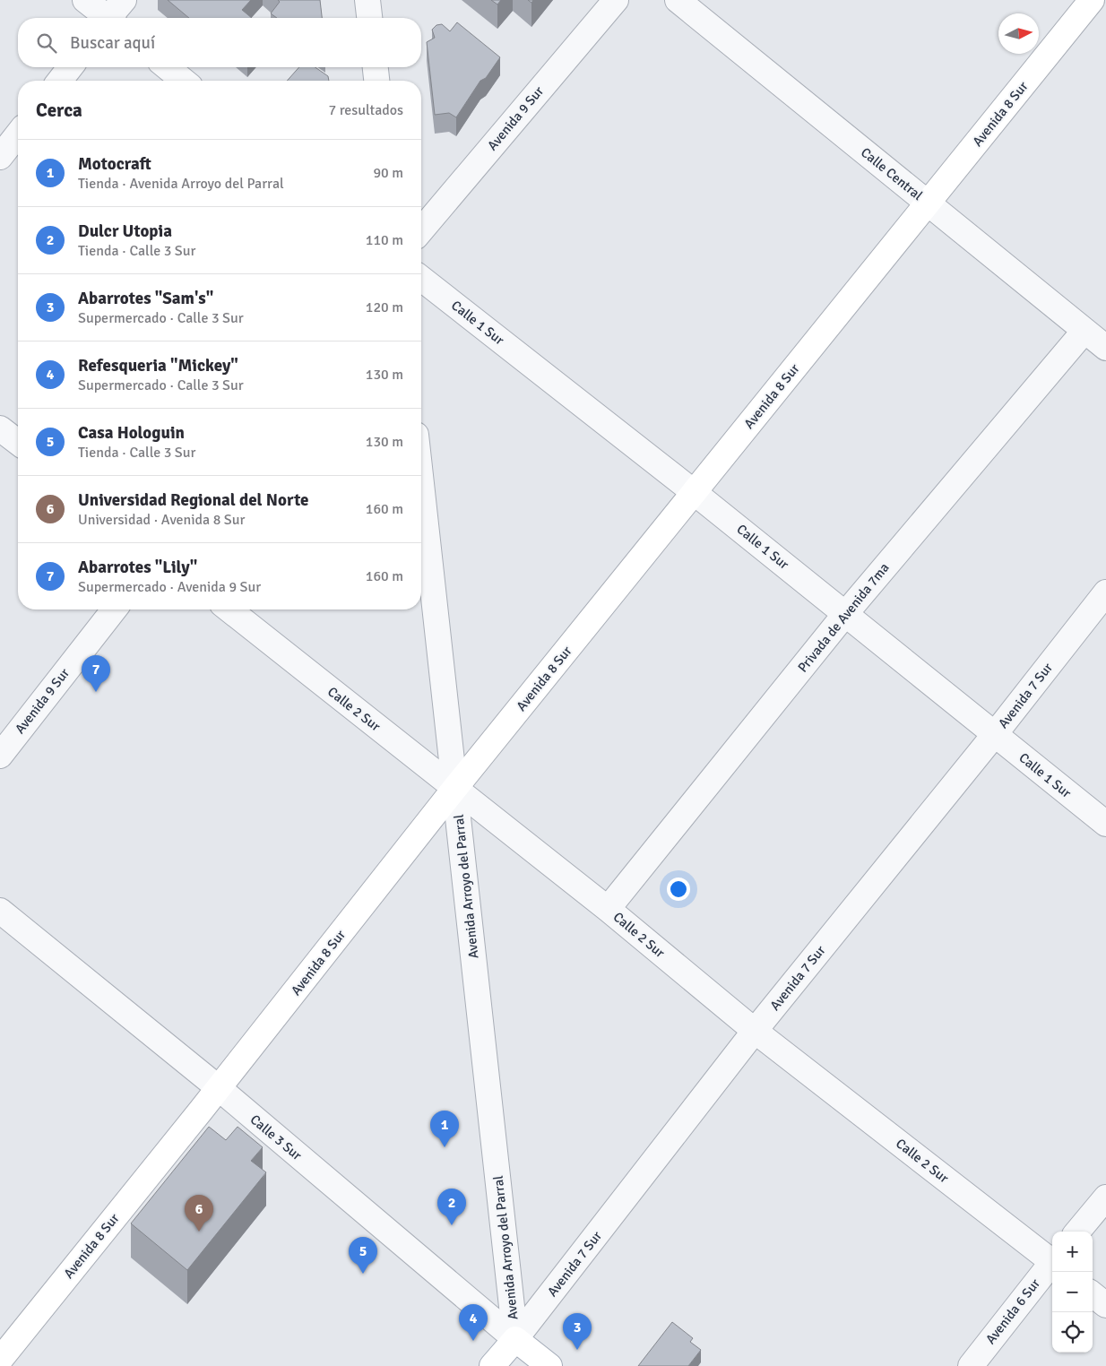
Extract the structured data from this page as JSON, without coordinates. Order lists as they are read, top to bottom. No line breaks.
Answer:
{"streets":{"main road":["Avenida 8 Sur","Avenida 7 Sur","Calle 3 Sur"],"street":["Avenida 9 Sur","Calle Central","Calle 1 Sur","Privada de Avenida 7ma","Calle 2 Sur","Avenida Arroyo del Parral","Avenida 6 Sur"]},"crossings":[["Avenida 8 Sur","Calle Central"],["Avenida 8 Sur","Calle 1 Sur"],["Avenida 8 Sur","Calle 2 Sur"],["Avenida 8 Sur","Avenida Arroyo del Parral"],["Avenida 8 Sur","Calle 3 Sur"],["Calle Central","Privada de Avenida 7ma"],["Calle 1 Sur","Privada de Avenida 7ma"],["Calle 1 Sur","Avenida 7 Sur"],["Privada de Avenida 7ma","Calle 2 Sur"],["Avenida 7 Sur","Calle 2 Sur"],["Avenida 7 Sur","Avenida Arroyo del Parral"],["Avenida 7 Sur","Calle 3 Sur"],["Calle 2 Sur","Avenida Arroyo del Parral"],["Avenida Arroyo del Parral","Calle 3 Sur"]],"north":"right","page":{"search":"Buscar aquí","heading":["Cerca","7 resultados"],"list":[{"mark":"1","name":"Motocraft","note":"Tienda · Avenida Arroyo del Parral","value":"90 m"},{"mark":"2","name":"Dulcr Utopia","note":"Tienda · Calle 3 Sur","value":"110 m"},{"mark":"3","name":"Abarrotes \"Sam's\"","note":"Supermercado · Calle 3 Sur","value":"120 m"},{"mark":"4","name":"Refesqueria \"Mickey\"","note":"Supermercado · Calle 3 Sur","value":"130 m"},{"mark":"5","name":"Casa Hologuin","note":"Tienda · Calle 3 Sur","value":"130 m"},{"mark":"6","name":"Universidad Regional del Norte","note":"Universidad · Avenida 8 Sur","value":"160 m"},{"mark":"7","name":"Abarrotes \"Lily\"","note":"Supermercado · Avenida 9 Sur","value":"160 m"}],"pins":["7","1","2","6","5","4","3"],"map_buttons":["+","−"]}}
